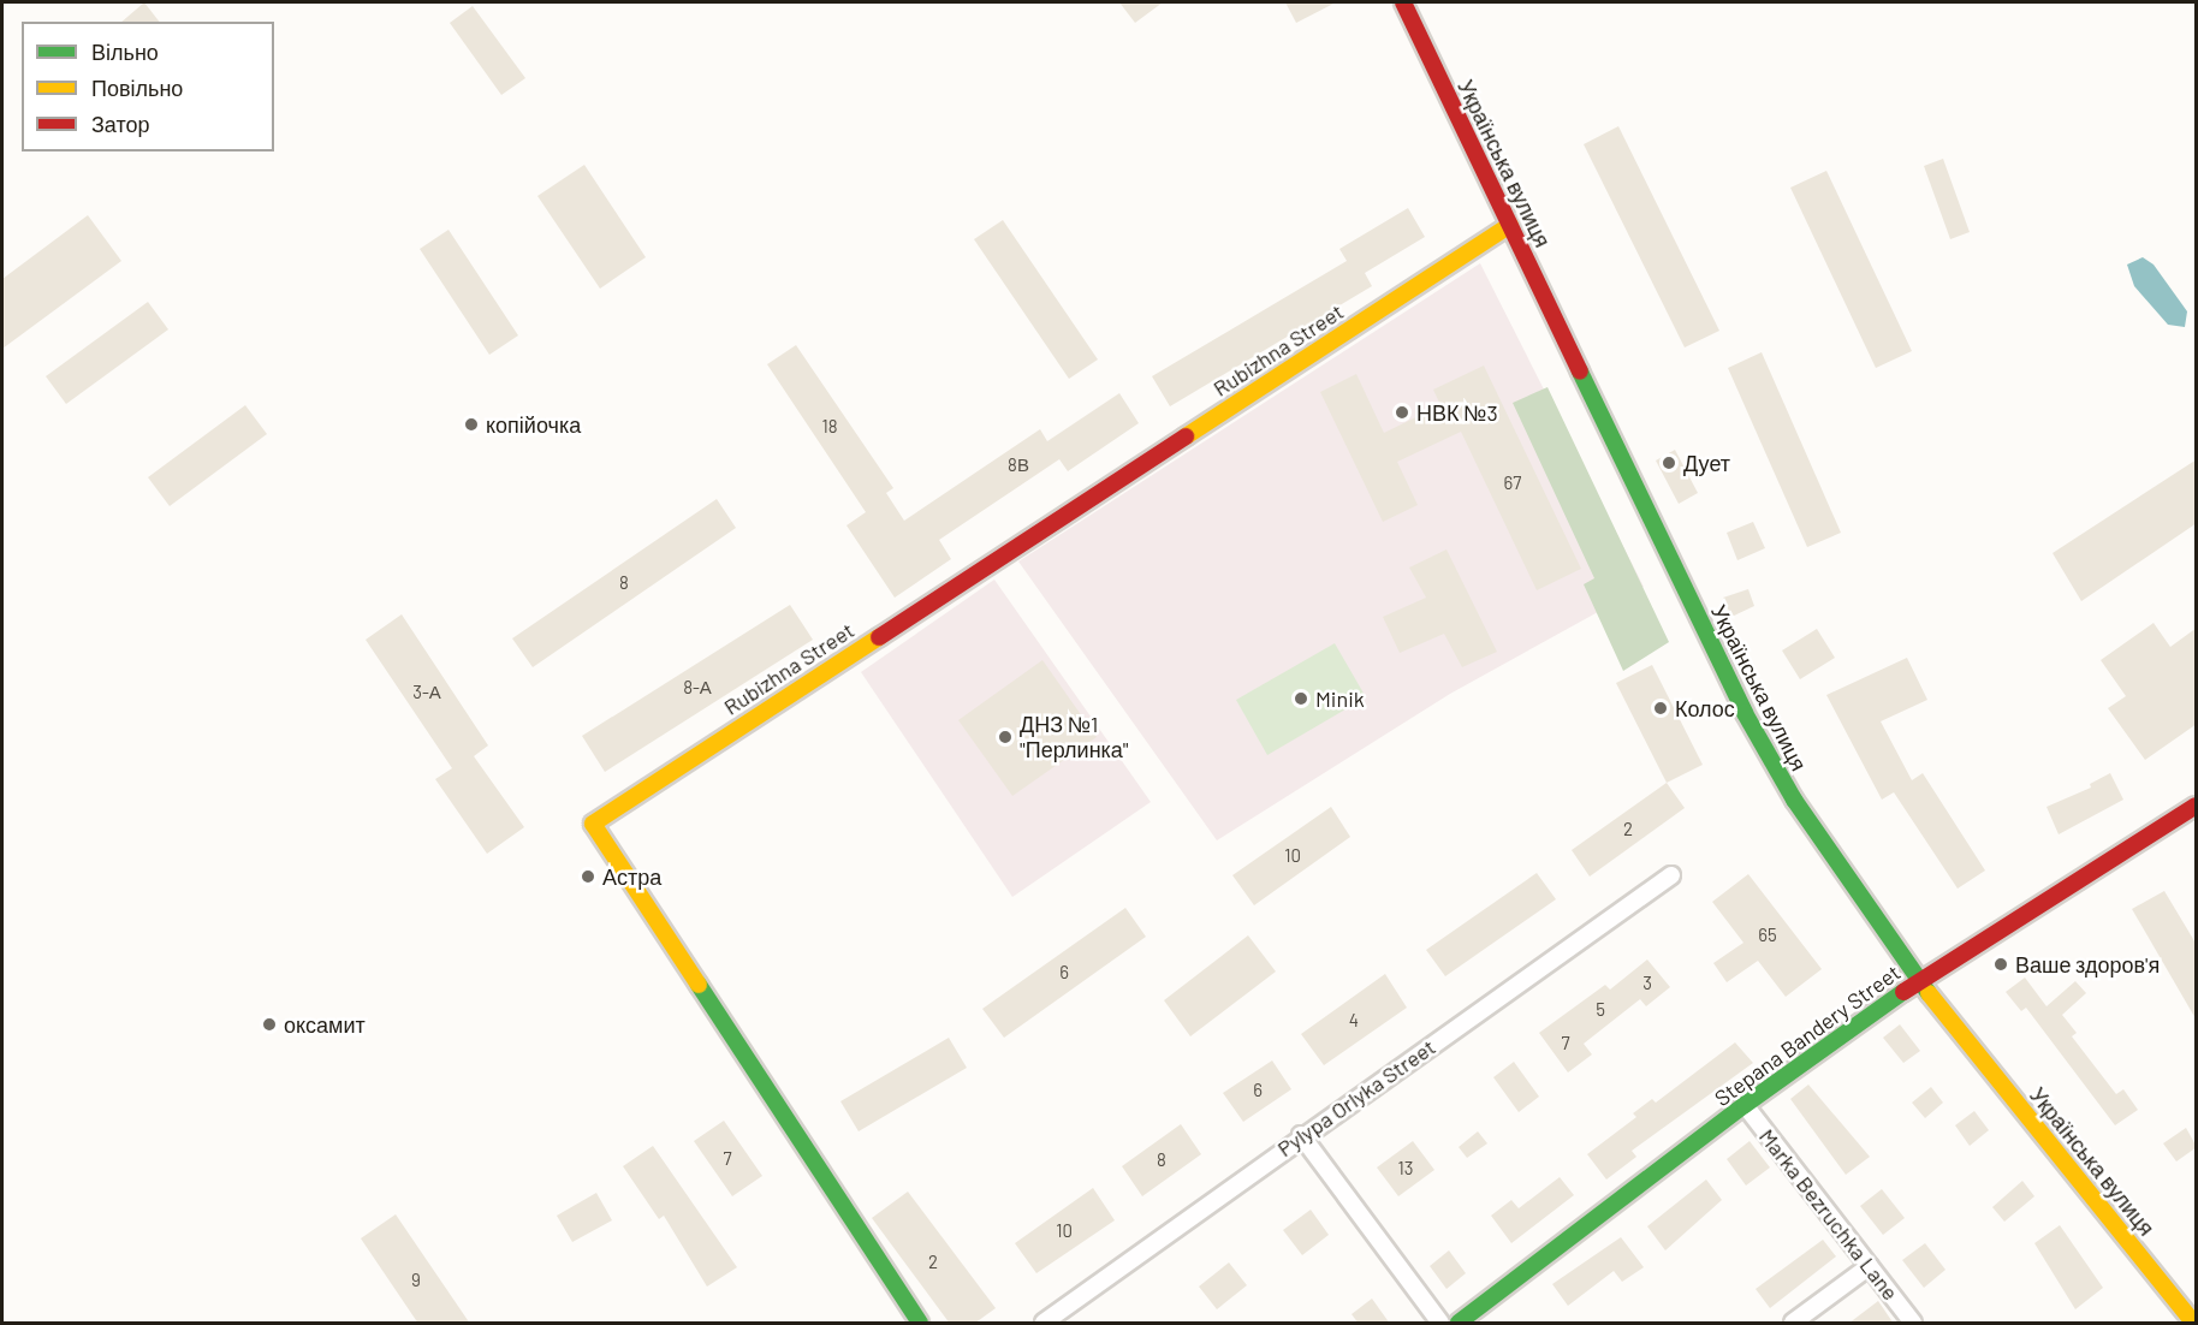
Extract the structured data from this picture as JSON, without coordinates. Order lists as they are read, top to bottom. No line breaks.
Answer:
{"streets":{"street":["Українська вулиця","Rubizhna Street","Stepana Bandery Street","Pylypa Orlyka Street","Marka Bezruchka Lane"]},"crossings":[["Українська вулиця","Rubizhna Street"],["Українська вулиця","Stepana Bandery Street"],["Stepana Bandery Street","Marka Bezruchka Lane"]],"places":["НВК №3","копійочка","Дует","Minik","Колос","ДНЗ №1 \"Перлинка\"","Астра","Ваше здоров'я","оксамит"],"house_numbers":["18","8В","67","8","8-А","3-А","2","10","65","6","3","5","4","7","6","7","8","13","10","2","9"],"legend":["Вільно","Повільно","Затор"]}
